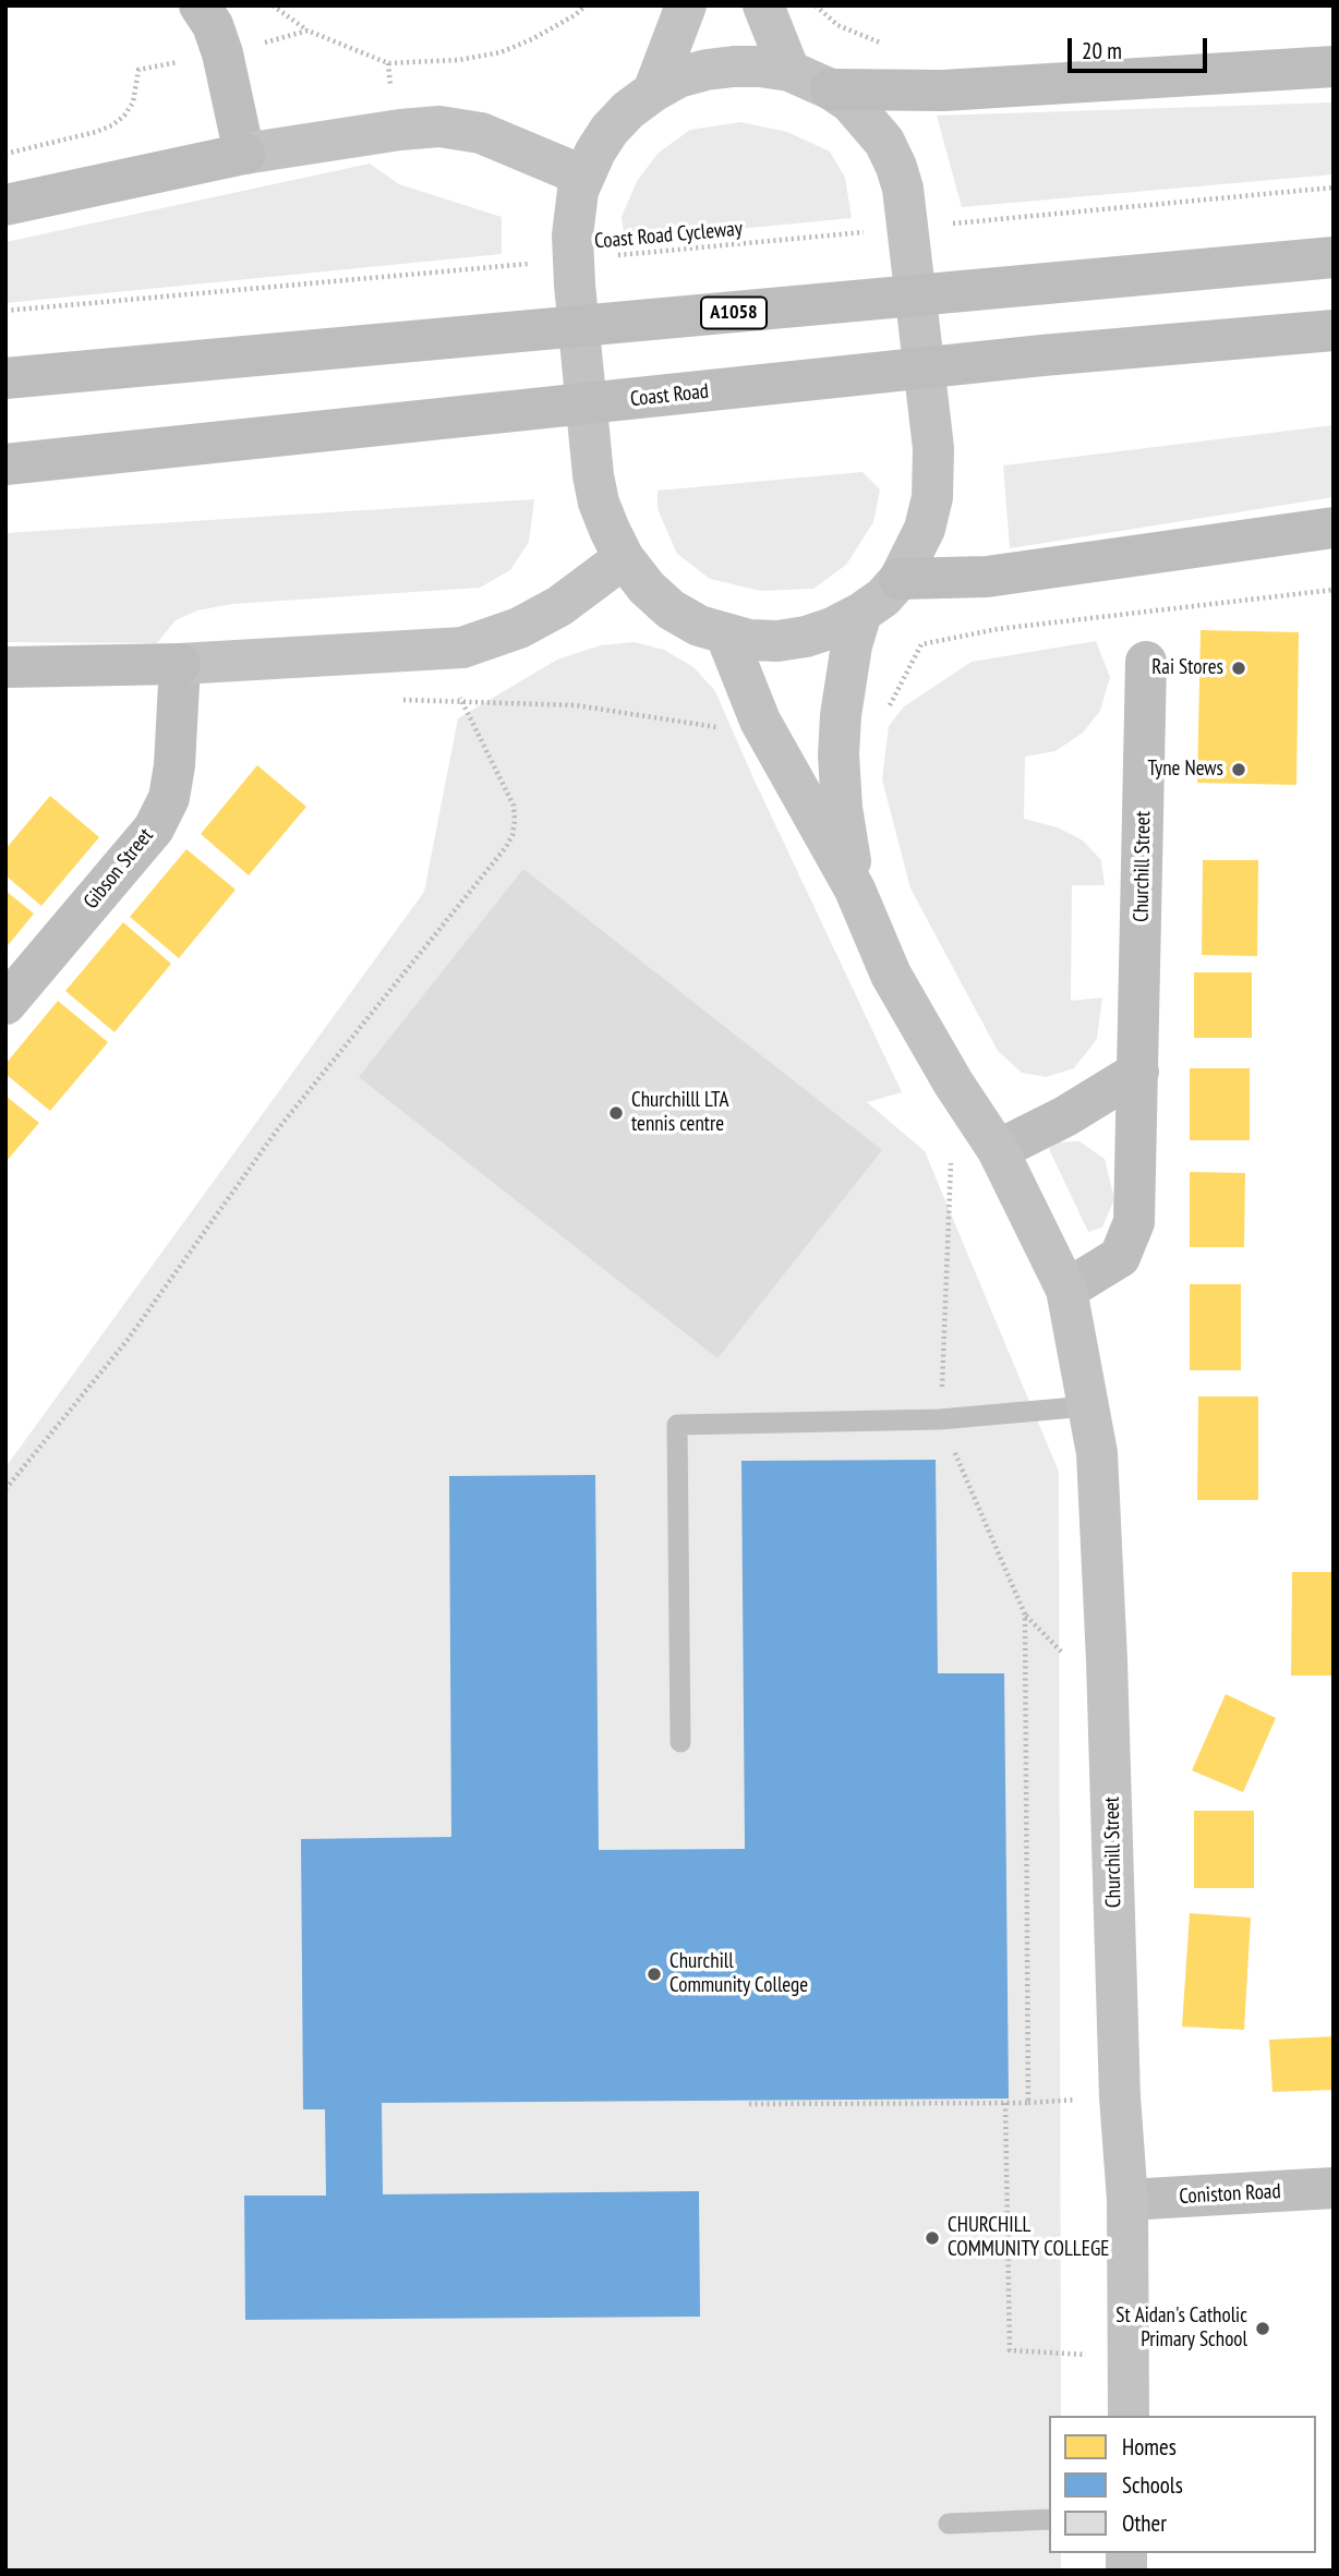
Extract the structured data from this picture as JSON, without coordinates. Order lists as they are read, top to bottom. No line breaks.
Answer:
{"streets":{"highway":["A1058","Coast Road"],"street":["Churchill Street","Gibson Street","Coniston Road"],"path":["Coast Road Cycleway"]},"crossings":[["Churchill Street","Coniston Road"]],"places":["Rai Stores","Tyne News","Churchilll LTA tennis centre","Churchill Community College","CHURCHILL COMMUNITY COLLEGE","St Aidan's Catholic Primary School"],"legend":["Homes","Schools","Other"],"scale_bar":"20 m"}
